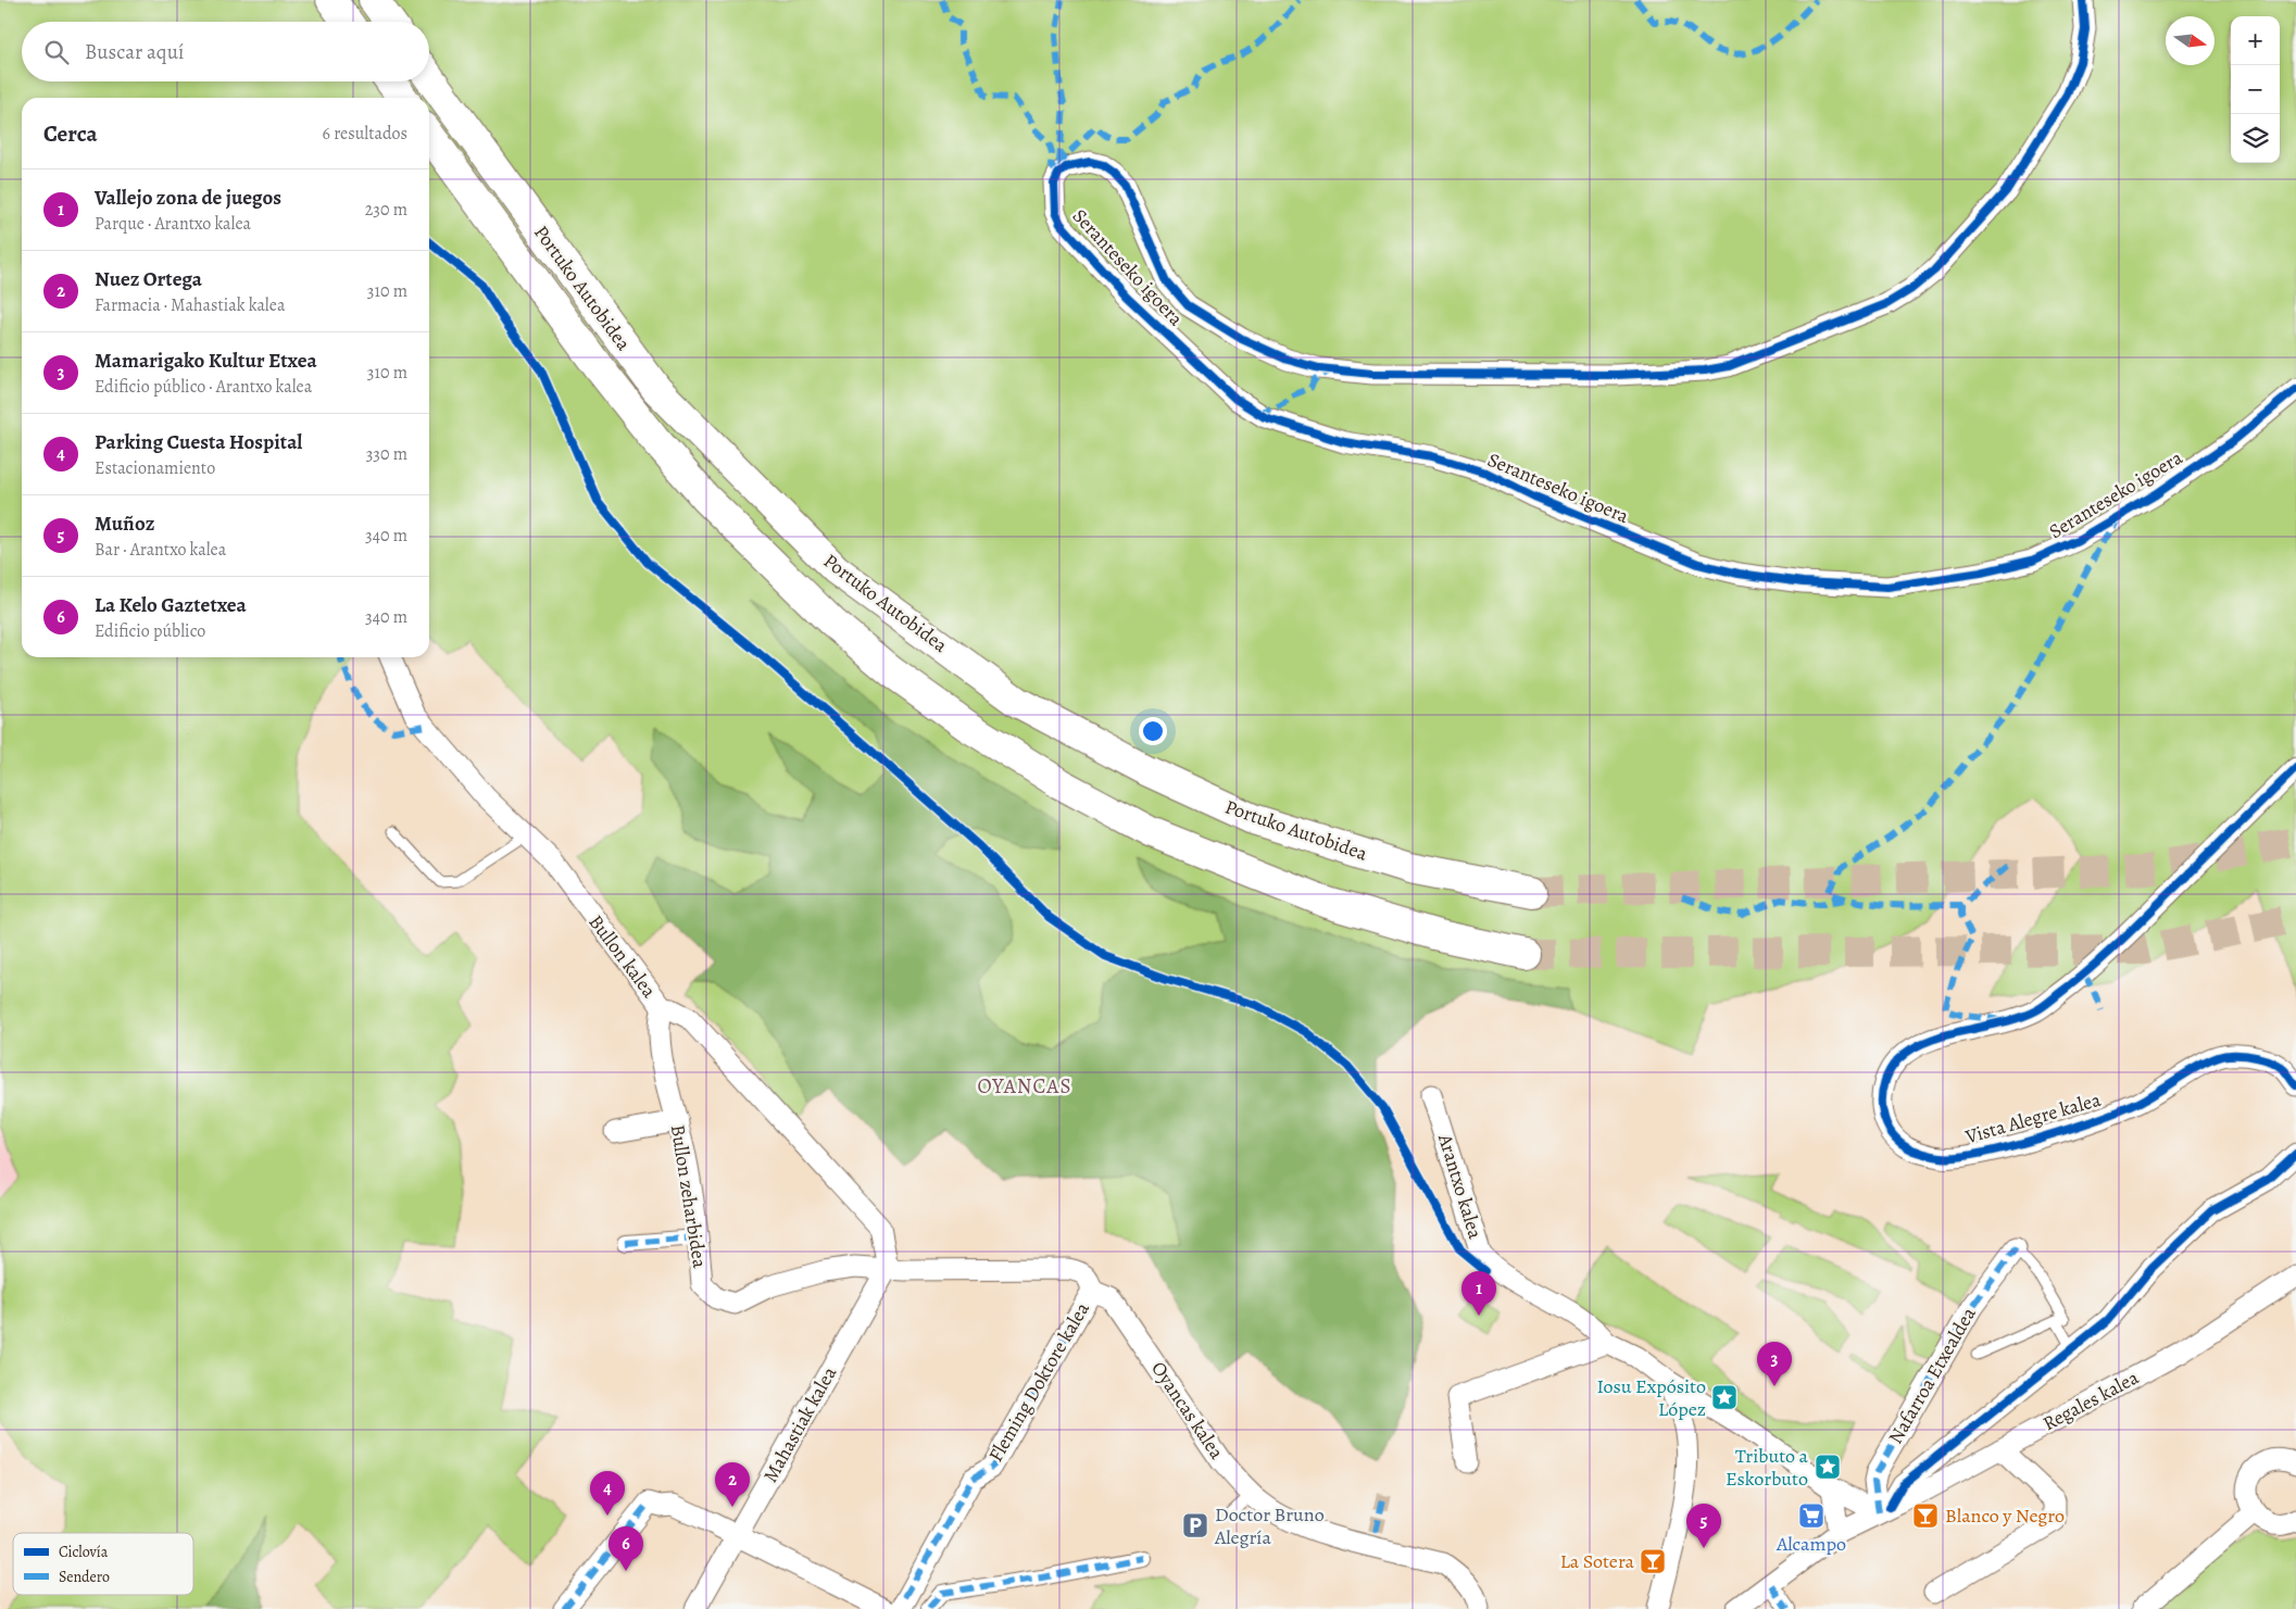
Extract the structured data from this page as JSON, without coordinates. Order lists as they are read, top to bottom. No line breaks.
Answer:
{"streets":{"highway":["Portuko Autobidea"],"street":["Seranteseko igoera","Bullon kalea","Vista Alegre kalea","Arantxo kalea","Bullon zeharbidea","Nafarroa Etxealdea","Fleming Doktore kalea","Regales kalea","Oyancas kalea","Mahastiak kalea"]},"crossings":[["Bullon kalea","Bullon zeharbidea"],["Bullon kalea","Oyancas kalea"],["Bullon kalea","Mahastiak kalea"],["Arantxo kalea","Nafarroa Etxealdea"],["Arantxo kalea","Regales kalea"],["Bullon zeharbidea","Oyancas kalea"],["Bullon zeharbidea","Mahastiak kalea"],["Nafarroa Etxealdea","Regales kalea"],["Fleming Doktore kalea","Oyancas kalea"],["Oyancas kalea","Mahastiak kalea"]],"districts":["OYANCAS"],"places":{"place":["Iosu Expósito López","Tributo a Eskorbuto"],"supermarket":["Alcampo"],"bar":["Blanco y Negro","La Sotera"],"parking":["Doctor Bruno Alegría"]},"legend":["Ciclovía","Sendero"],"north":"right","page":{"map_buttons":["+","−"],"search":"Buscar aquí","heading":["Cerca","6 resultados"],"list":[{"mark":"1","name":"Vallejo zona de juegos","note":"Parque · Arantxo kalea","value":"230 m"},{"mark":"2","name":"Nuez Ortega","note":"Farmacia · Mahastiak kalea","value":"310 m"},{"mark":"3","name":"Mamarigako Kultur Etxea","note":"Edificio público · Arantxo kalea","value":"310 m"},{"mark":"4","name":"Parking Cuesta Hospital","note":"Estacionamiento","value":"330 m"},{"mark":"5","name":"Muñoz","note":"Bar · Arantxo kalea","value":"340 m"},{"mark":"6","name":"La Kelo Gaztetxea","note":"Edificio público","value":"340 m"}],"pins":["1","3","2","4","5","6"]}}
